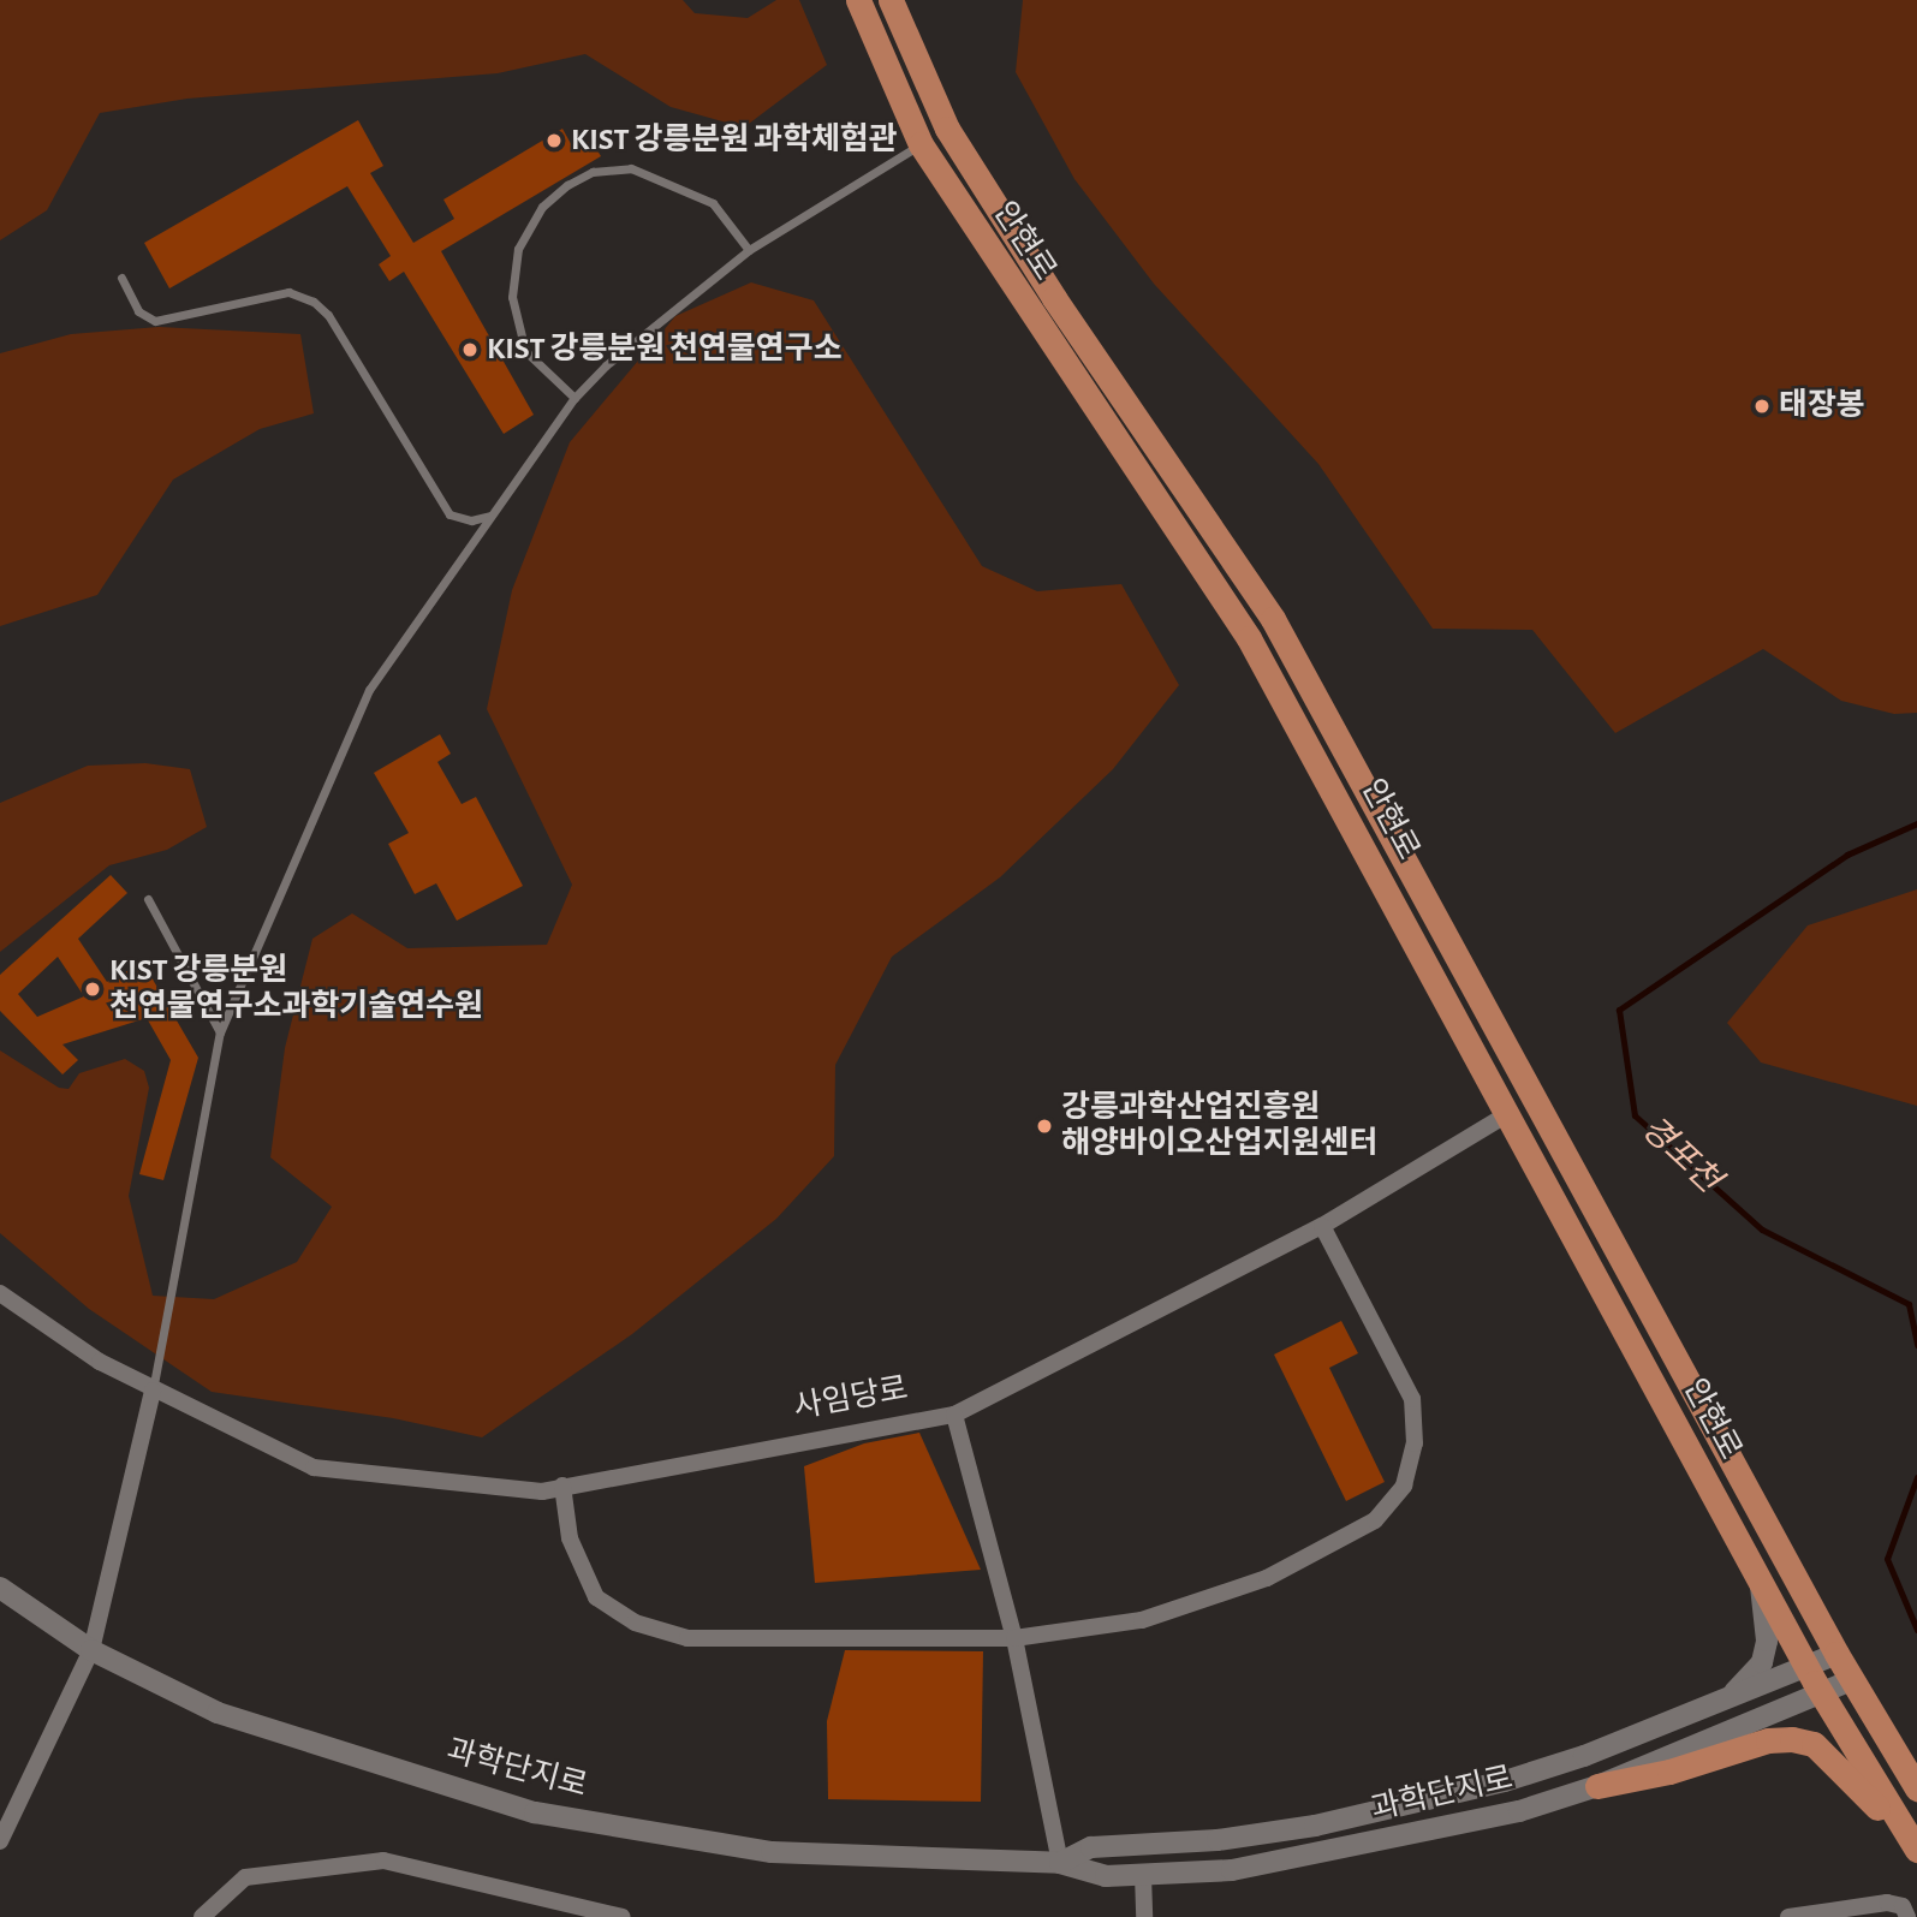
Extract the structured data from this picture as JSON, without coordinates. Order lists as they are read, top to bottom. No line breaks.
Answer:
{"streets":{"highway":["안현로"],"street":["사임당로","과학단지로"]},"crossings":[["안현로","사임당로"],["안현로","과학단지로"]],"water":["경포천"],"places":["KIST 강릉분원 과학체험관","KIST 강릉분원 천연물연구소","태장봉","KIST 강릉분원 천연물연구소과학기술연수원","강릉과학산업진흥원 해양바이오산업지원센터"]}
